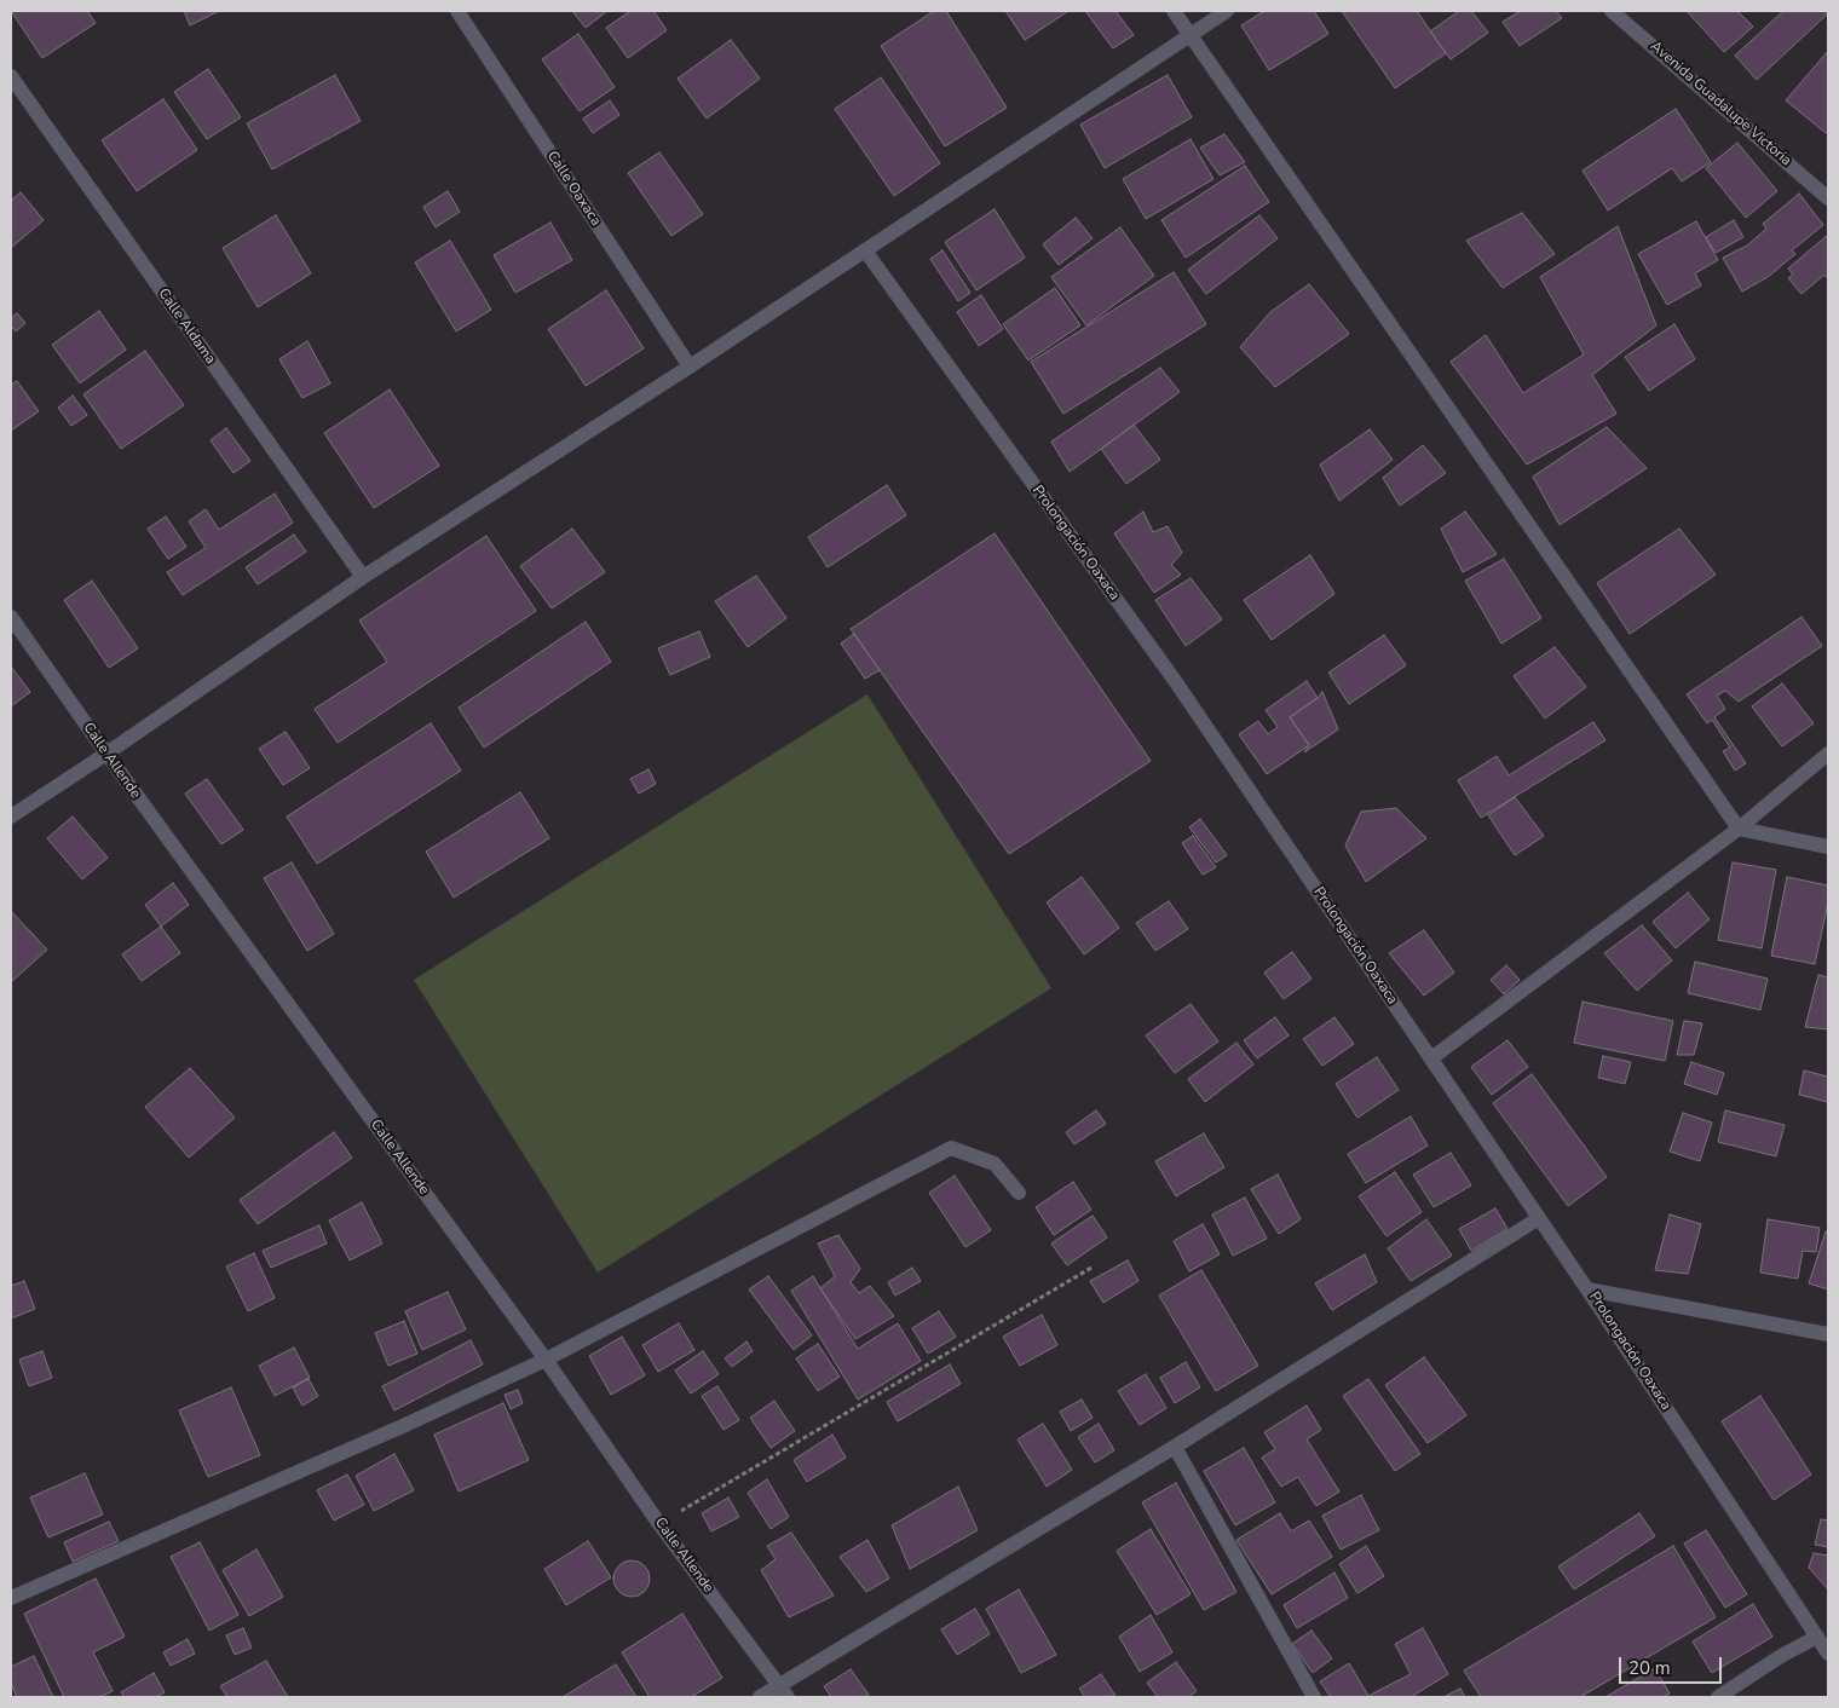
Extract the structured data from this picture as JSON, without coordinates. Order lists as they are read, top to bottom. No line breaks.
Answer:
{"streets":{"street":["Avenida Guadalupe Victoria","Calle Oaxaca","Calle Aldama","Prolongación Oaxaca","Calle Allende"]},"scale_bar":"20 m"}
